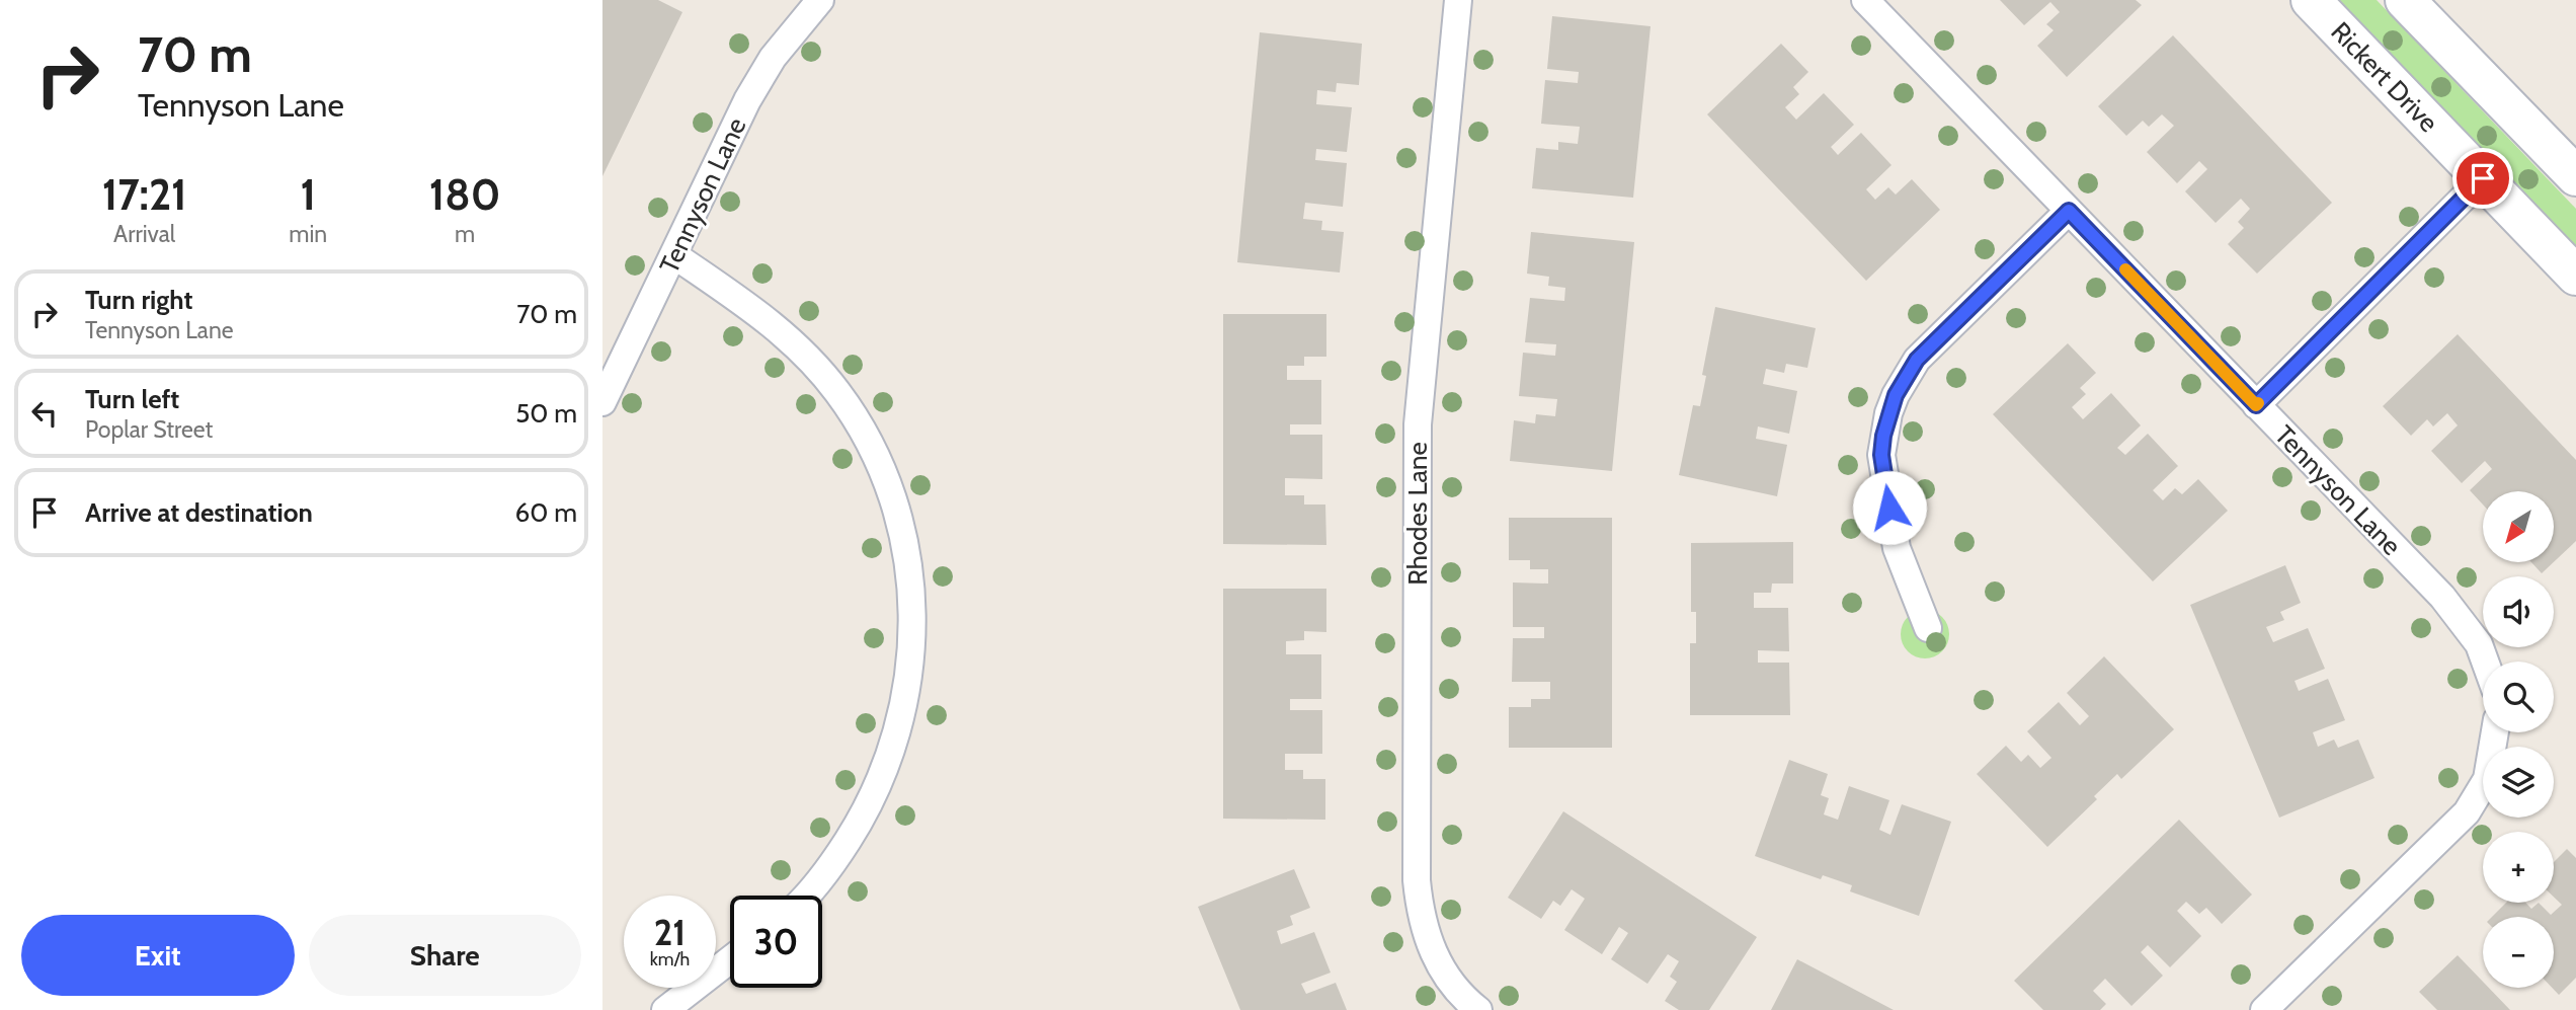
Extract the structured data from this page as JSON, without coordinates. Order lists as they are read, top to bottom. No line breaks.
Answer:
{"streets":{"street":["Rickert Drive","Tennyson Lane","Rhodes Lane"]},"north":"bottom left","page":{"turn":["70 m","Tennyson Lane"],"eta":["17:21","Arrival","1","min","180","m"],"list":[{"name":"Turn right","note":"Tennyson Lane","value":"70 m"},{"name":"Turn left","note":"Poplar Street","value":"50 m"},{"name":"Arrive at destination","value":"60 m"}],"map_buttons":["+","−"],"speed":"21 km/h","limit":"30","buttons":["Exit","Share"]}}
